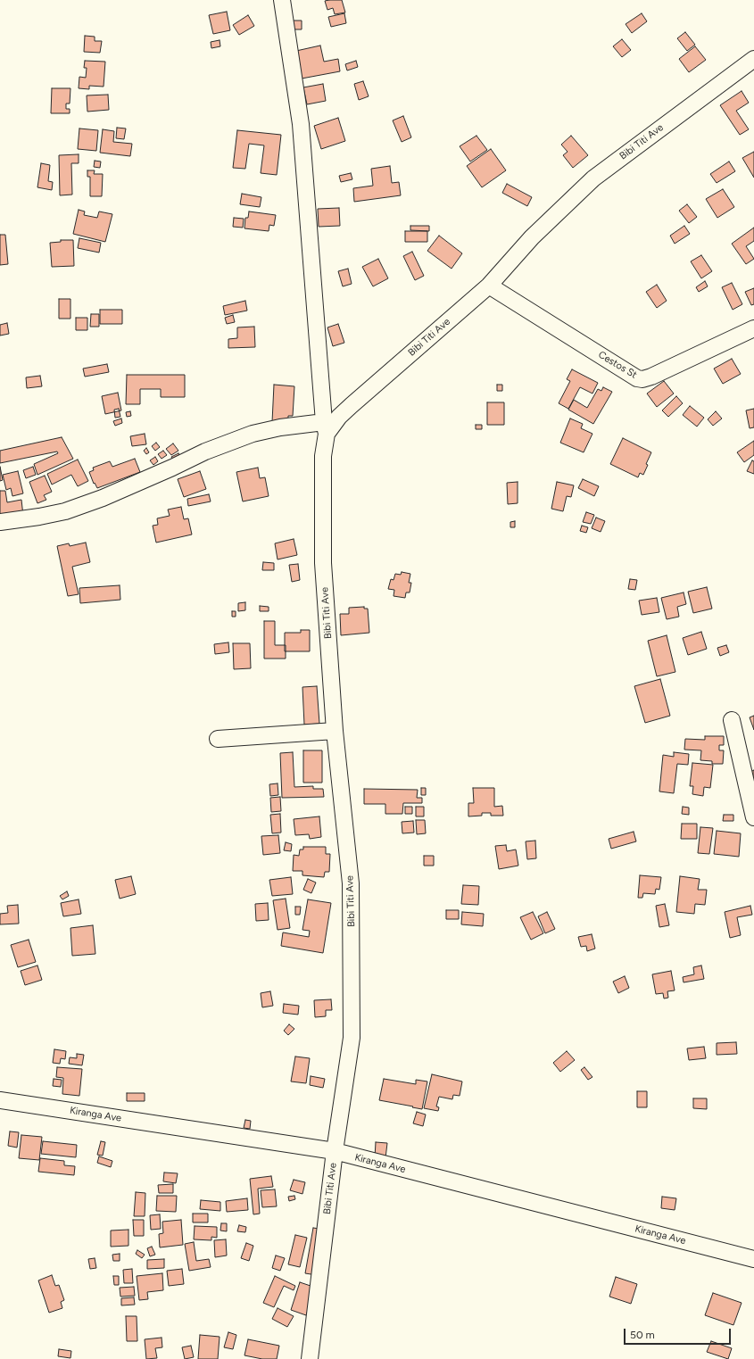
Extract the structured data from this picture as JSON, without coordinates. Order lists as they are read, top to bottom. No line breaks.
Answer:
{"streets":{"street":["Bibi Titi Ave","Cestos St","Kiranga Ave"]},"crossings":[["Bibi Titi Ave","Cestos St"],["Bibi Titi Ave","Kiranga Ave"]],"scale_bar":"50 m"}
